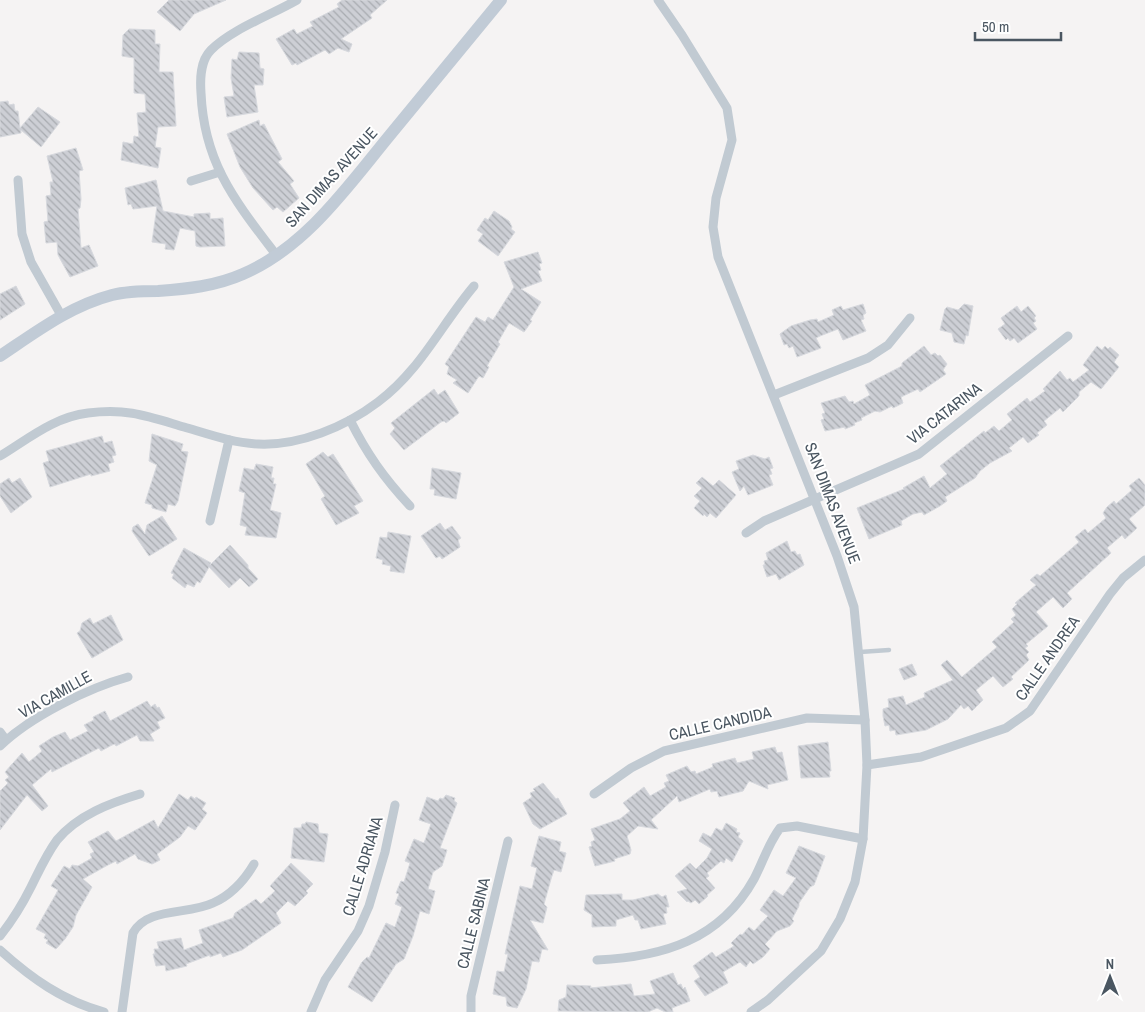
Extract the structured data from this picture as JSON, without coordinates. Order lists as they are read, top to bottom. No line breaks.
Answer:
{"streets":{"street":["SAN DIMAS AVENUE","VIA CATARINA","CALLE ANDREA","VIA CAMILLE","CALLE CANDIDA","CALLE ADRIANA","CALLE SABINA"]},"crossings":[["SAN DIMAS AVENUE","VIA CATARINA"],["SAN DIMAS AVENUE","CALLE ANDREA"],["SAN DIMAS AVENUE","CALLE CANDIDA"]],"scale_bar":"50 m","north":"top"}
